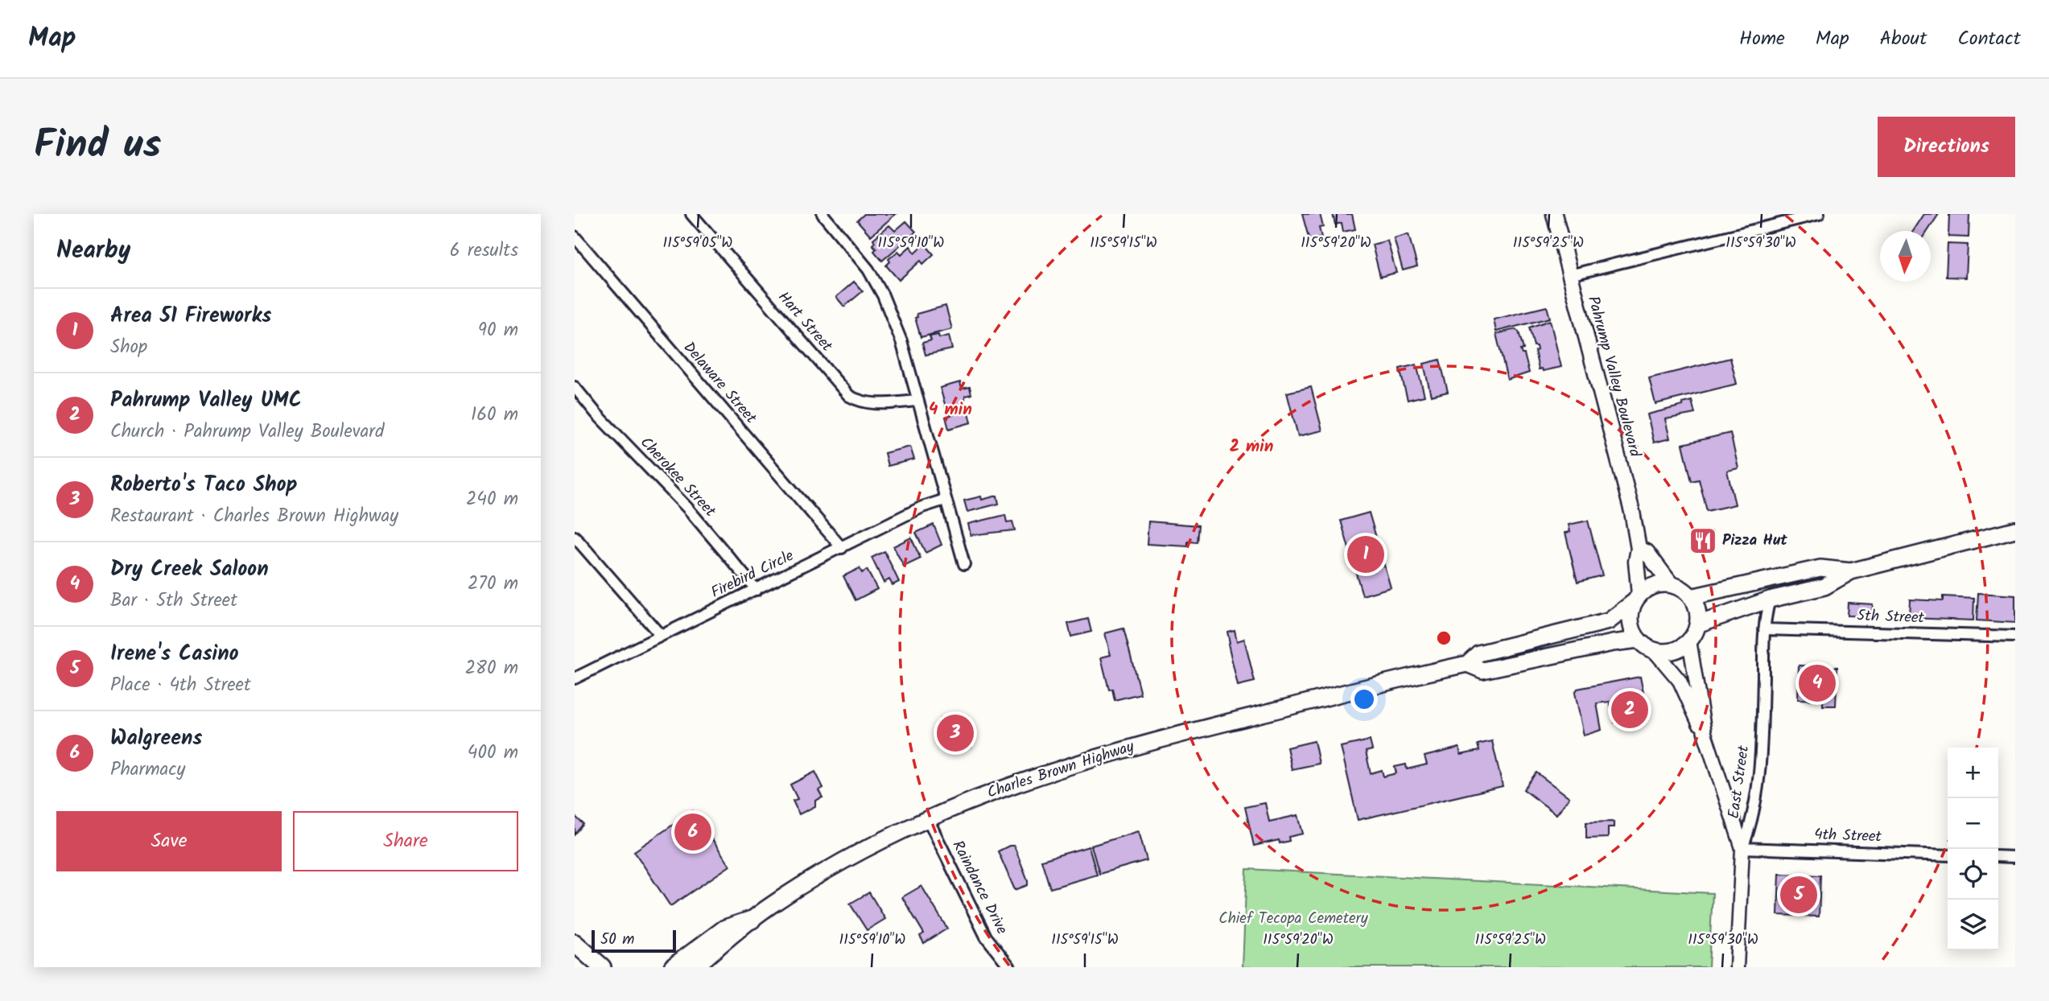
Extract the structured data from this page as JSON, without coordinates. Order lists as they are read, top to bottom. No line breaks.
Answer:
{"streets":{"main road":["Pahrump Valley Boulevard","Charles Brown Highway"],"street":["Hart Street","Delaware Street","Cherokee Street","Firebird Circle","5th Street","East Street","4th Street","Raindance Drive"]},"crossings":[["Pahrump Valley Boulevard","Charles Brown Highway"],["Delaware Street","Firebird Circle"],["Cherokee Street","Firebird Circle"],["5th Street","East Street"],["Charles Brown Highway","Raindance Drive"],["East Street","4th Street"]],"parks":["Chief Tecopa Cemetery"],"places":{"restaurant":["Pizza Hut"]},"scale_bar":"50 m","north":"bottom","page":{"header":"Map","nav":["Home","Map","About","Contact"],"title":"Find us","buttons":["Directions",["Save","Share"]],"heading":["Nearby","6 results"],"list":[{"mark":"1","name":"Area 51 Fireworks","note":"Shop","value":"90 m"},{"mark":"2","name":"Pahrump Valley UMC","note":"Church · Pahrump Valley Boulevard","value":"160 m"},{"mark":"3","name":"Roberto's Taco Shop","note":"Restaurant · Charles Brown Highway","value":"240 m"},{"mark":"4","name":"Dry Creek Saloon","note":"Bar · 5th Street","value":"270 m"},{"mark":"5","name":"Irene's Casino","note":"Place · 4th Street","value":"280 m"},{"mark":"6","name":"Walgreens","note":"Pharmacy","value":"400 m"}],"pins":["1","4","2","3","6","5"],"map_buttons":["+","−"],"scale":"50 m"},"coordinates":["115°59'05\"W","115°59'10\"W","115°59'15\"W","115°59'20\"W","115°59'25\"W","115°59'30\"W"],"rings":["4 min","2 min"]}
